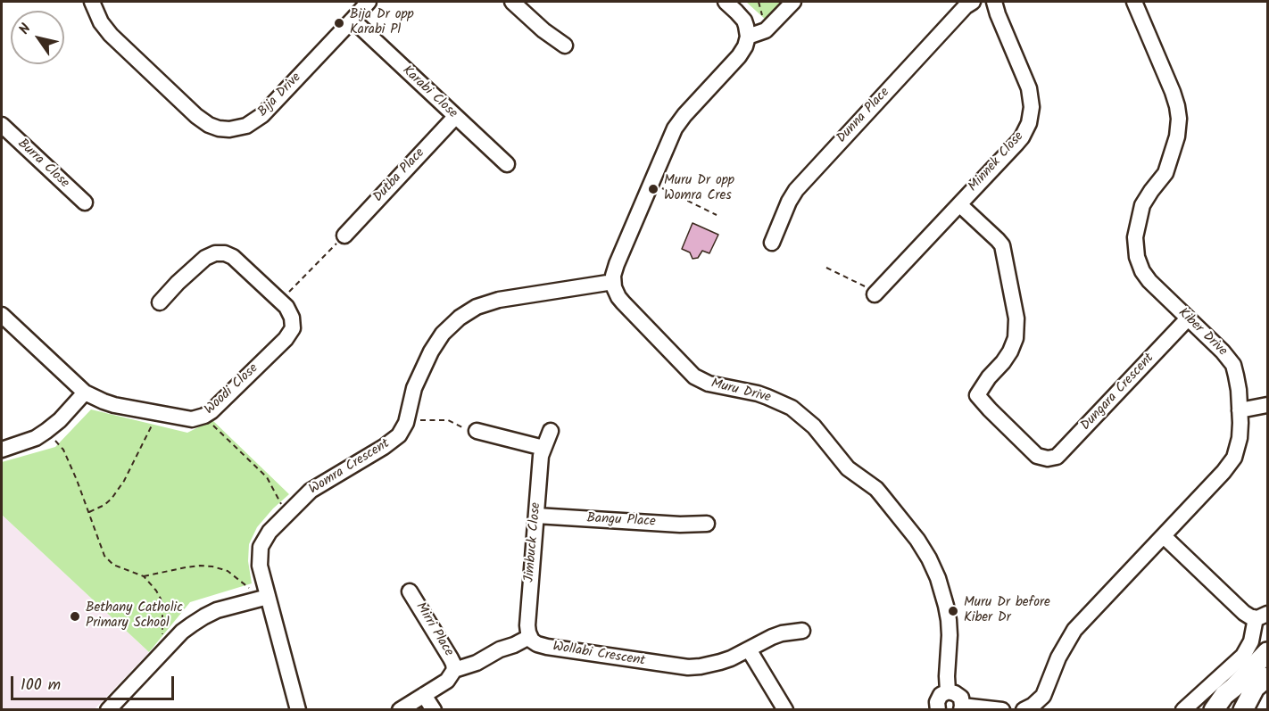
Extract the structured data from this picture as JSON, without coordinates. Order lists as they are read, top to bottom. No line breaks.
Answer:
{"streets":{"street":["Karabi Close","Bija Drive","Dunna Place","Minnek Close","Burra Close","Dutba Place","Kiber Drive","Woodi Close","Muru Drive","Dungara Crescent","Womra Crescent","Bangu Place","Jimbuck Close","Mirri Place","Wollabi Crescent"]},"crossings":[["Karabi Close","Bija Drive"],["Karabi Close","Dutba Place"],["Minnek Close","Dungara Crescent"],["Kiber Drive","Dungara Crescent"],["Muru Drive","Womra Crescent"],["Bangu Place","Jimbuck Close"],["Jimbuck Close","Wollabi Crescent"]],"places":["Bija Dr opp Karabi Pl","Muru Dr opp Womra Cres","Muru Dr before Kiber Dr","Bethany Catholic Primary School"],"scale_bar":"100 m","north":"top left"}
